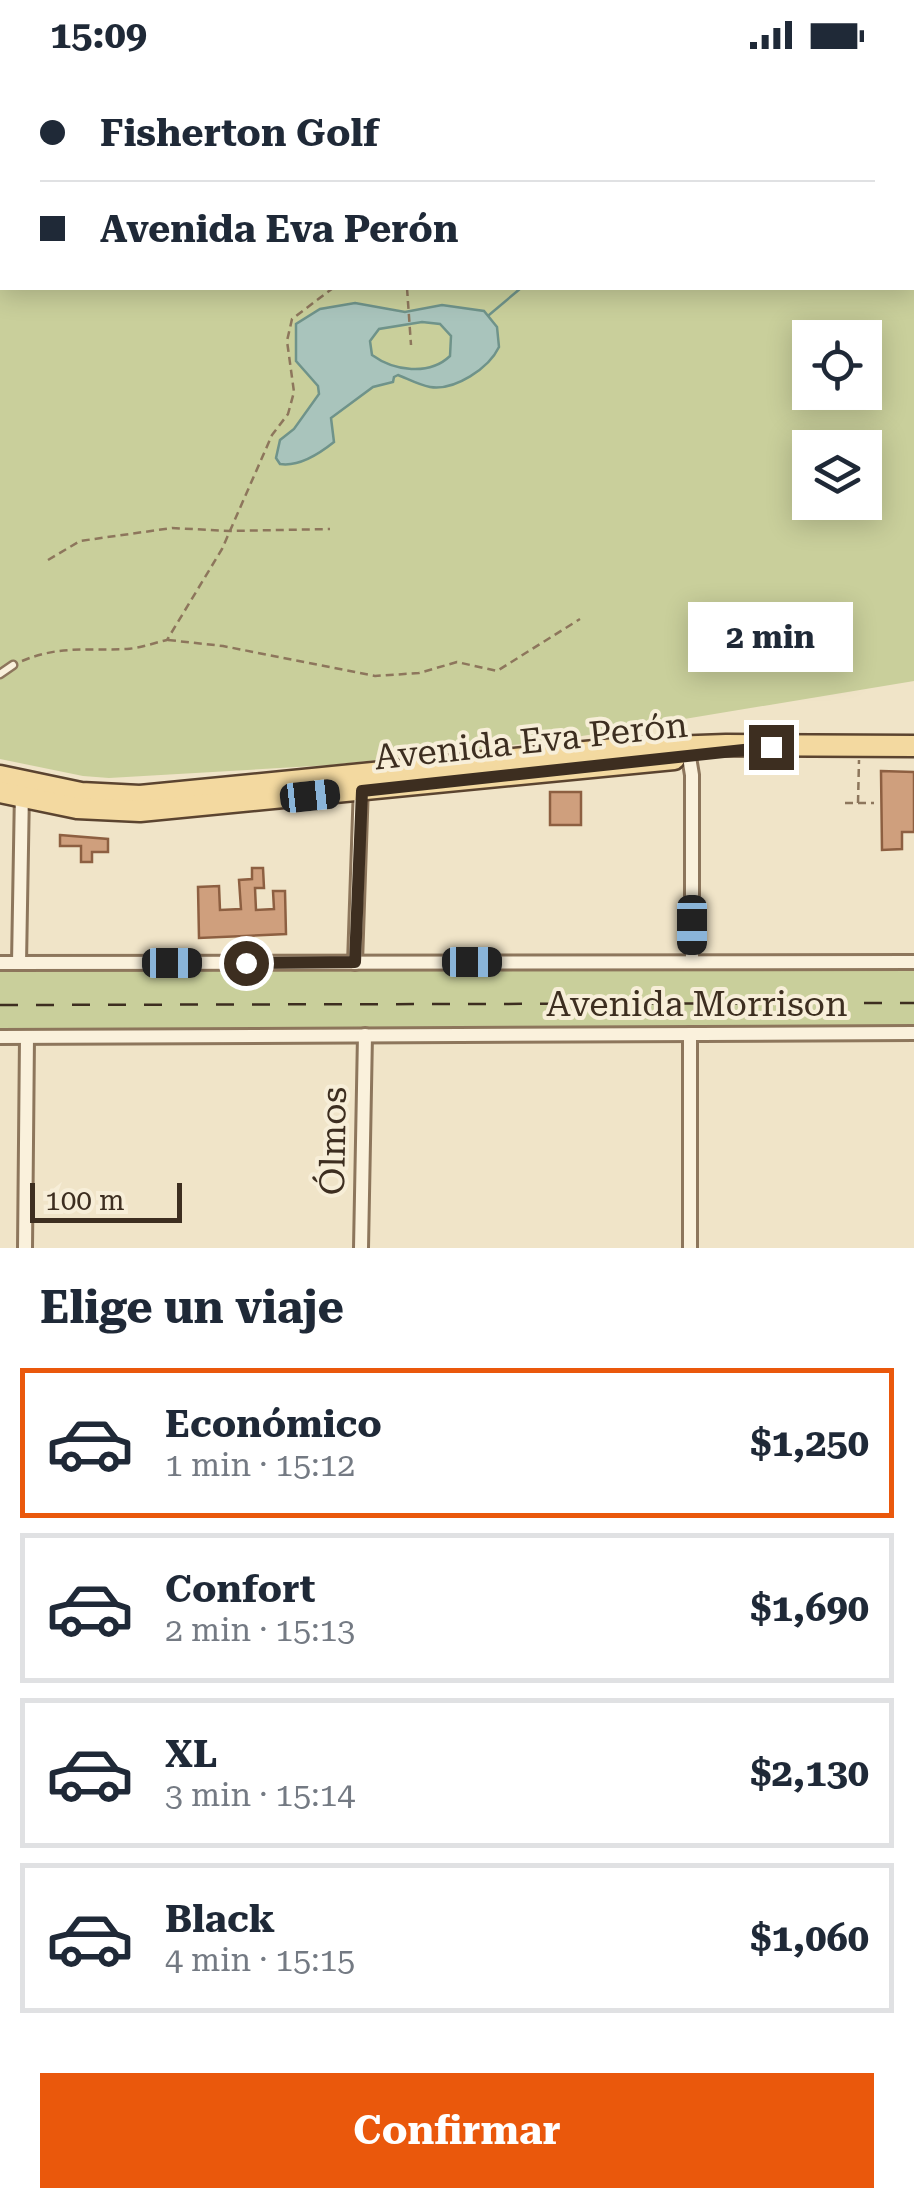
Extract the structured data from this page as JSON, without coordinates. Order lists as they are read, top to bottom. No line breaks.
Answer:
{"streets":{"main road":["Avenida Eva Perón"],"street":["Avenida Morrison","Ólmos"]},"crossings":[["Avenida Morrison","Ólmos"]],"scale_bar":"100 m","page":{"status":"15:09","banner":["Fisherton Golf","Avenida Eva Perón"],"bubble":"2 min","scale":"100 m","heading":"Elige un viaje","list":[{"name":"Económico","note":"1 min · 15:12","value":"$1,250"},{"name":"Confort","note":"2 min · 15:13","value":"$1,690"},{"name":"XL","note":"3 min · 15:14","value":"$2,130"},{"name":"Black","note":"4 min · 15:15","value":"$1,060"}],"buttons":"Confirmar"}}
